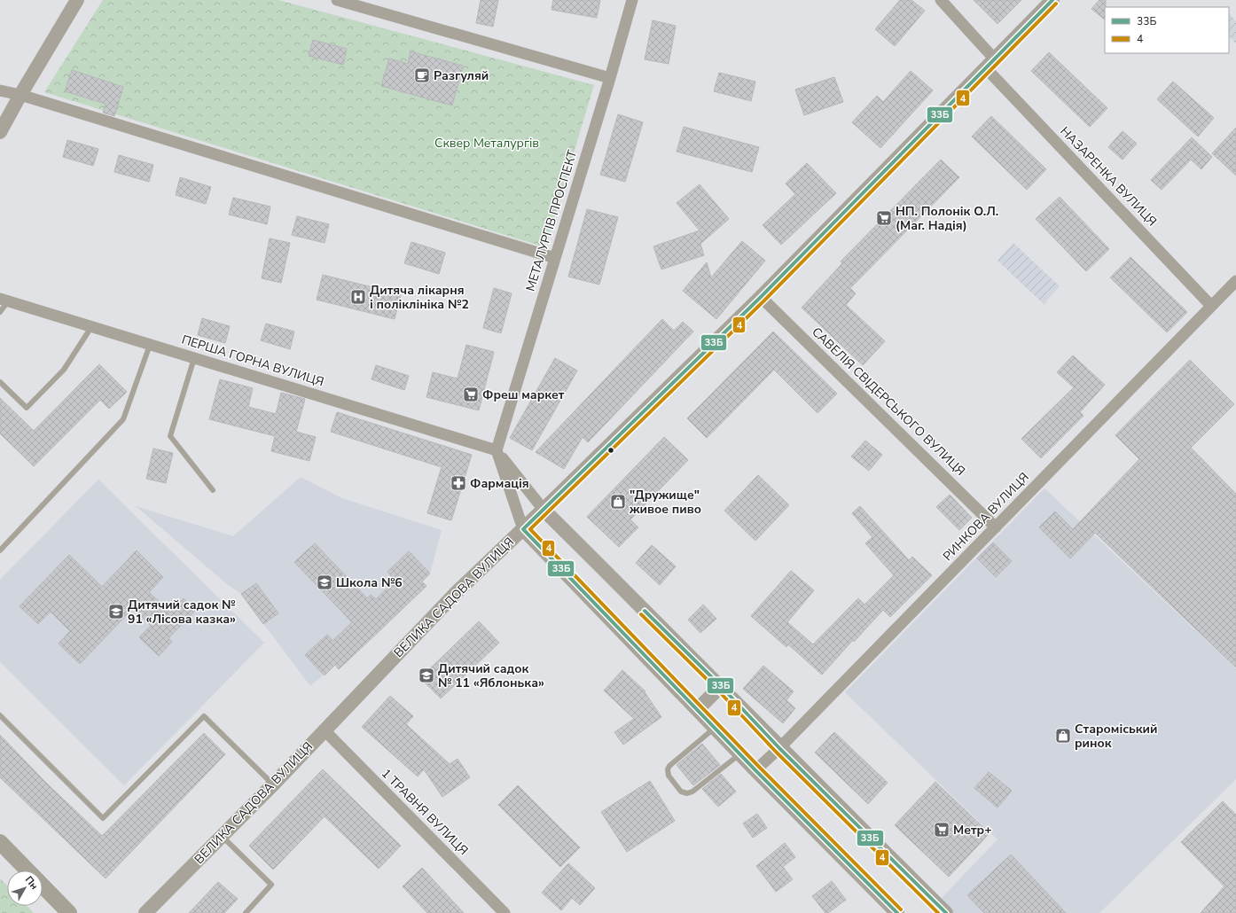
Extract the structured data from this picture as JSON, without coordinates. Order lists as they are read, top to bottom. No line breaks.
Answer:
{"streets":{"street":["НАЗАРЕНКА ВУЛИЦЯ","МЕТАЛУРГІВ ПРОСПЕКТ","ПЕРША ГОРНА ВУЛИЦЯ","САВЕЛІЯ СВІДЕРСЬКОГО ВУЛИЦЯ","РИНКОВА ВУЛИЦЯ","ВЕЛИКА САДОВА ВУЛИЦЯ","1 ТРАВНЯ ВУЛИЦЯ"]},"crossings":[["НАЗАРЕНКА ВУЛИЦЯ","РИНКОВА ВУЛИЦЯ"],["НАЗАРЕНКА ВУЛИЦЯ","ВЕЛИКА САДОВА ВУЛИЦЯ"],["МЕТАЛУРГІВ ПРОСПЕКТ","ПЕРША ГОРНА ВУЛИЦЯ"],["САВЕЛІЯ СВІДЕРСЬКОГО ВУЛИЦЯ","РИНКОВА ВУЛИЦЯ"],["САВЕЛІЯ СВІДЕРСЬКОГО ВУЛИЦЯ","ВЕЛИКА САДОВА ВУЛИЦЯ"],["ВЕЛИКА САДОВА ВУЛИЦЯ","1 ТРАВНЯ ВУЛИЦЯ"]],"parks":["Сквер Металургів"],"places":{"cafe":["Разгуляй"],"supermarket":["НП. Полонік О.Л. (Маг. Надія)","Фреш маркет","Метр+"],"hospital":["Дитяча лікарня і поліклініка №2"],"pharmacy":["Фармація"],"shop":["\"Дружище\" живое пиво","Староміський ринок"],"school or university":["Школа №6","Дитячий садок № 91 «Лісова казка»","Дитячий садок № 11 «Яблонька»"]},"lines":["transit line 33Б","transit line 4"],"legend":["33Б","4"],"north":"top right"}
